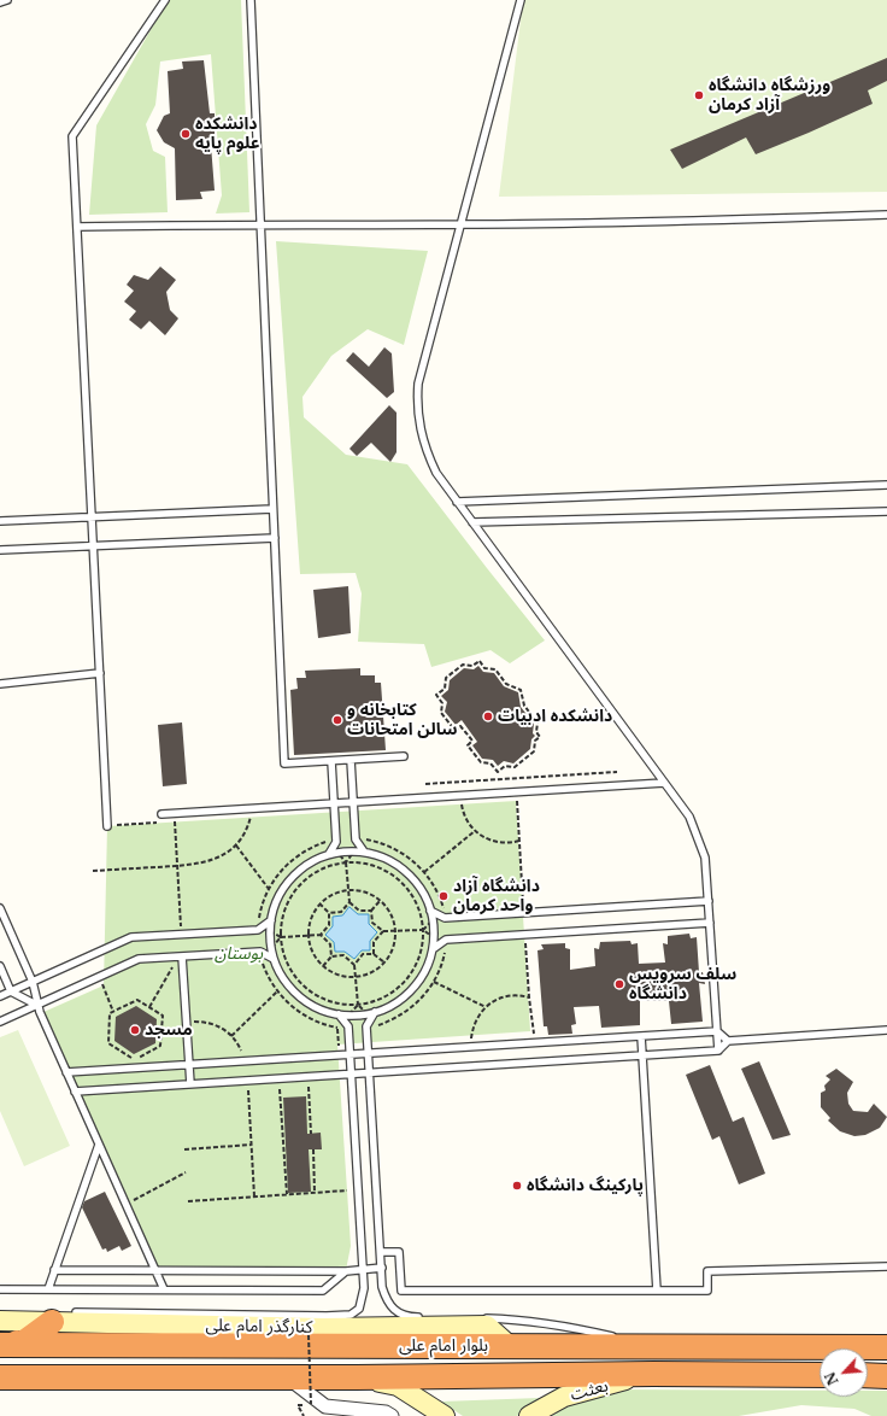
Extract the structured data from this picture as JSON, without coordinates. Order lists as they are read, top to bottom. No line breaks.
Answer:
{"streets":{"highway":["بلوار امام علی"],"street":["کنارگذر امام علی","بعثت"]},"crossings":[["کنارگذر امام علی","بلوار امام علی"],["بلوار امام علی","بعثت"]],"parks":["بوستان"],"places":["ورزشگاه دانشگاه آزاد کرمان","دانشکده علوم پایه","دانشکده ادبیات","کتابخانه و سالن امتحانات","دانشگاه آزاد واحد کرمان","سلف سرویس دانشگاه","مسجد","پارکینگ دانشگاه"],"north":"bottom left"}
